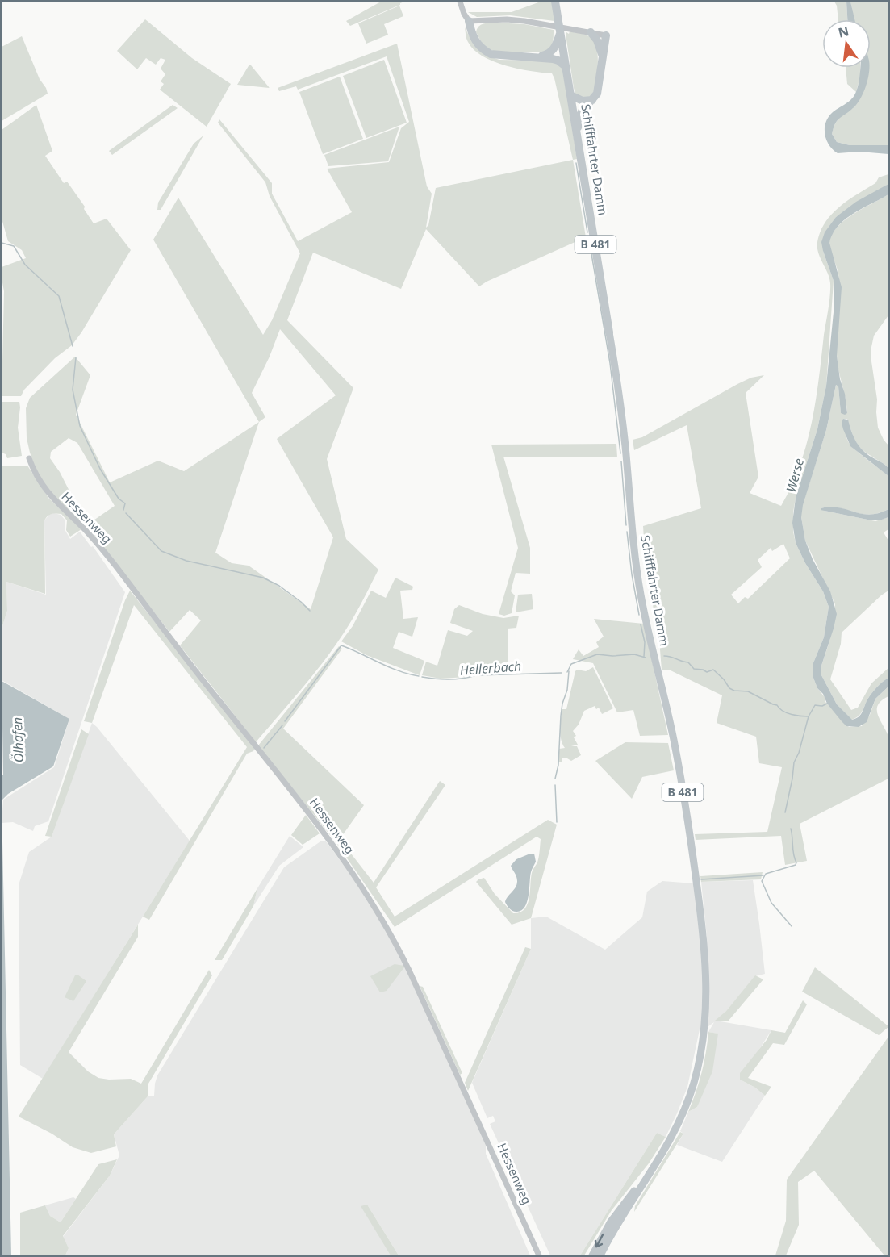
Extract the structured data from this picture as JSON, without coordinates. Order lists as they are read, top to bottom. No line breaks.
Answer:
{"streets":{"highway":["Schifffahrter Damm","B 481"],"street":["Hessenweg"]},"crossings":[["Schifffahrter Damm","B 481"]],"water":["Werse","Hellerbach","Ölhafen"],"north":"top"}
